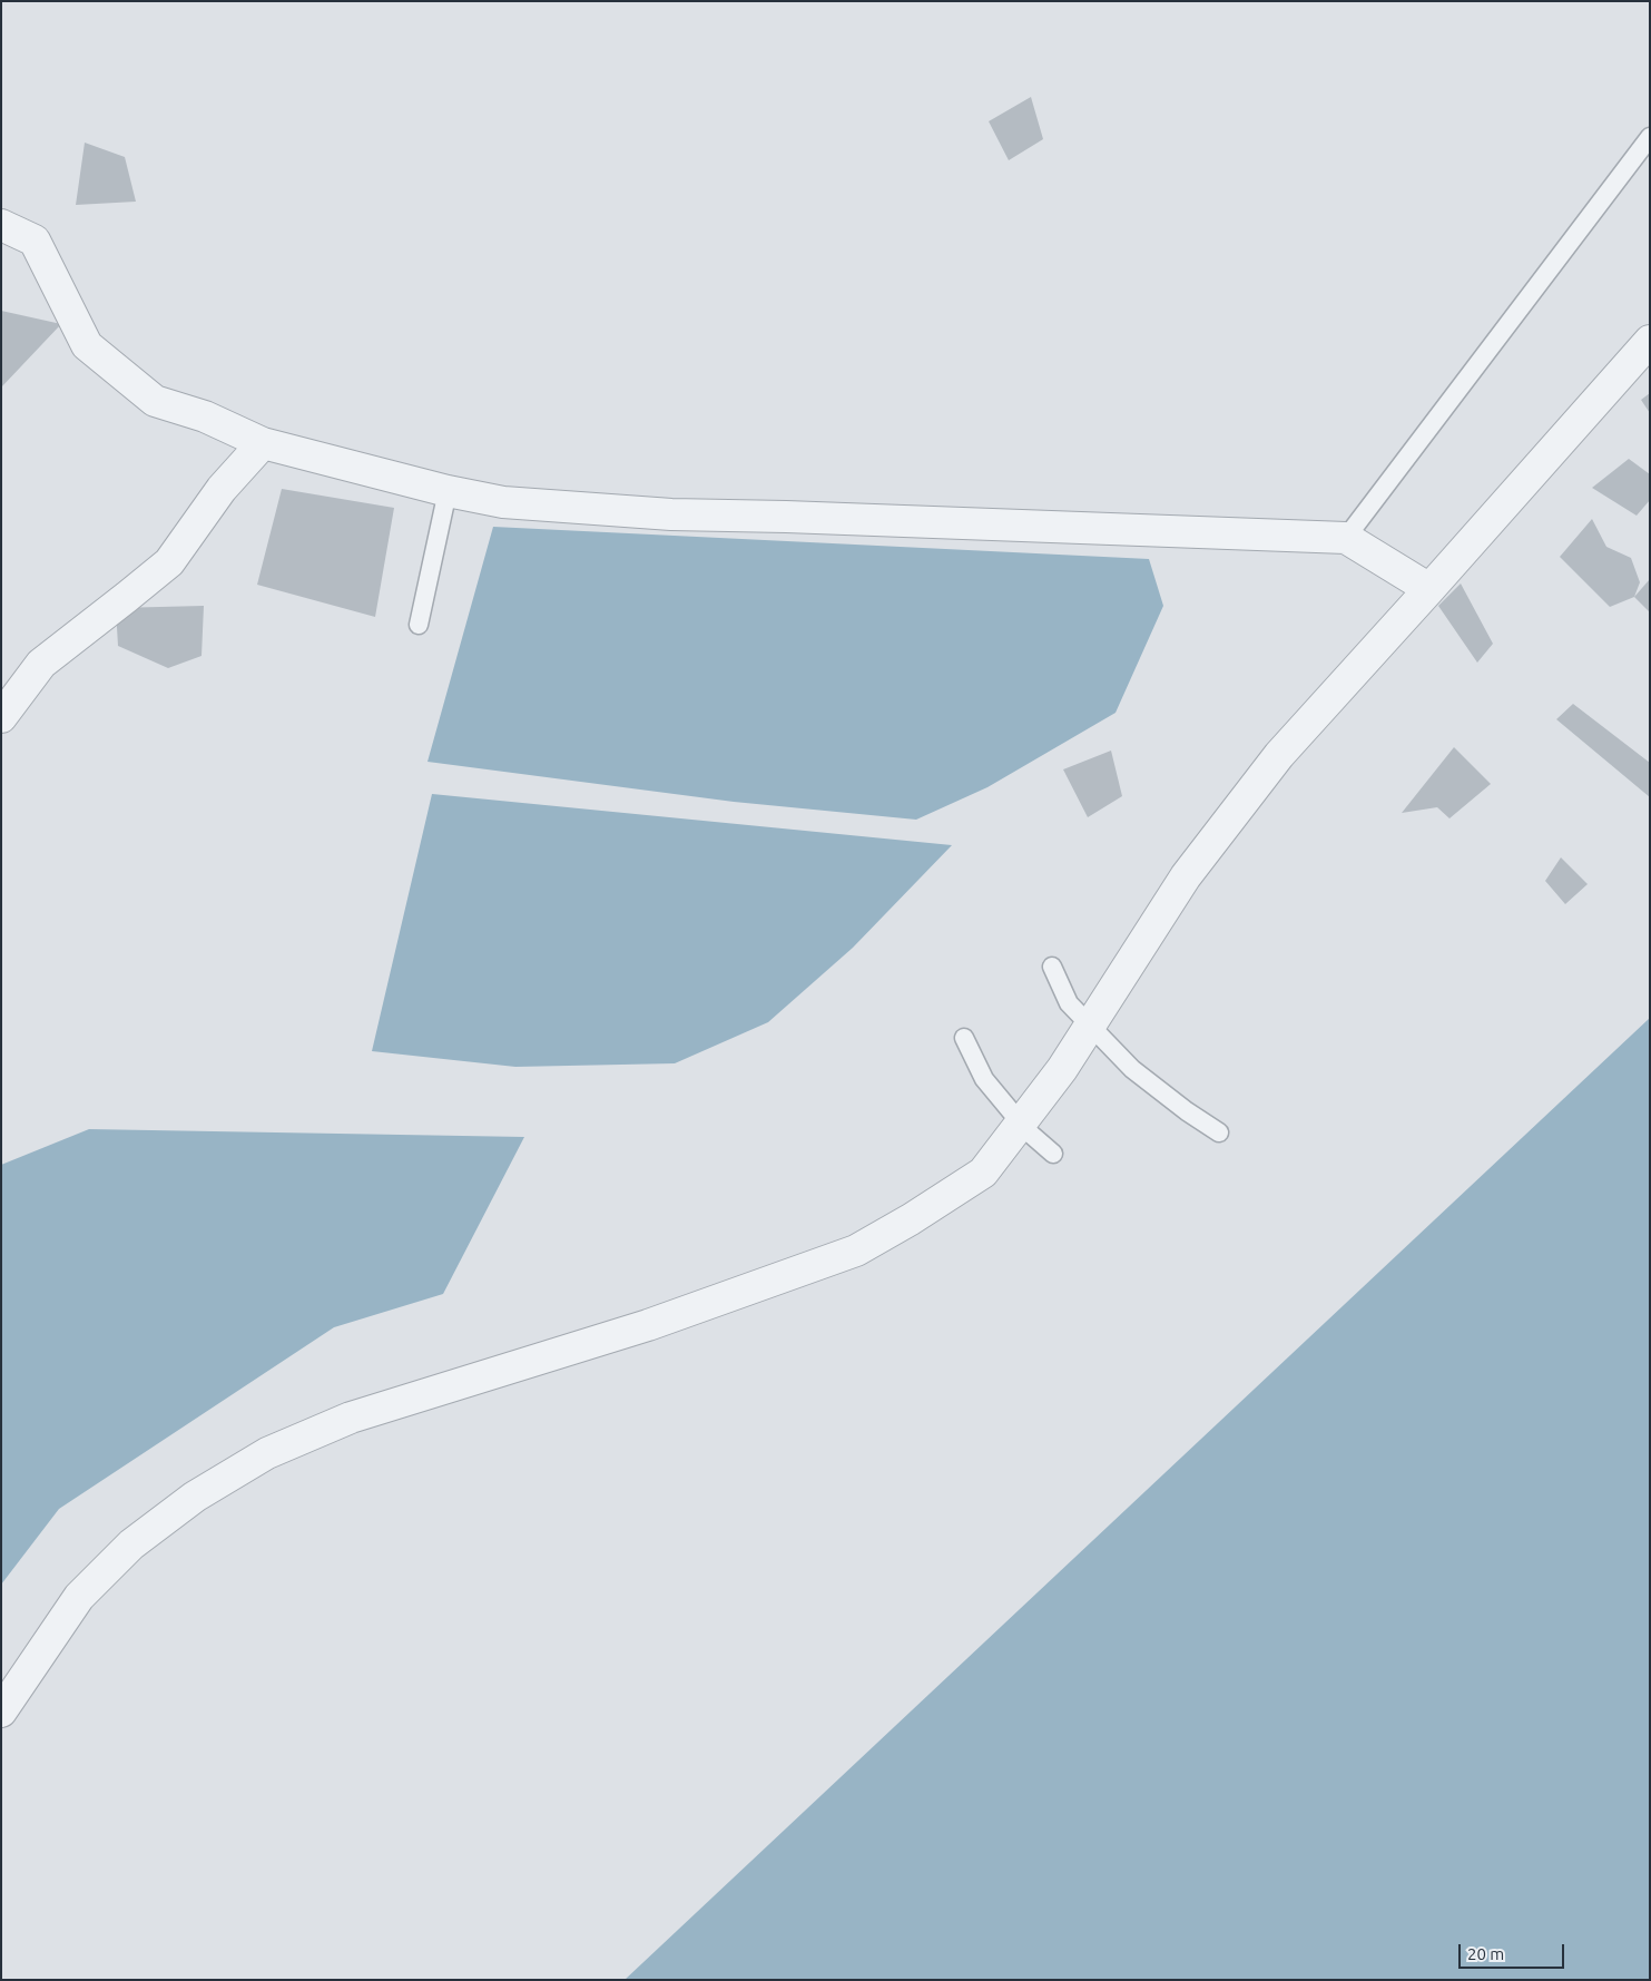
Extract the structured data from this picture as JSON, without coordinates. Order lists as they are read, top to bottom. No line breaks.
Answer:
{"scale_bar":"20 m"}
